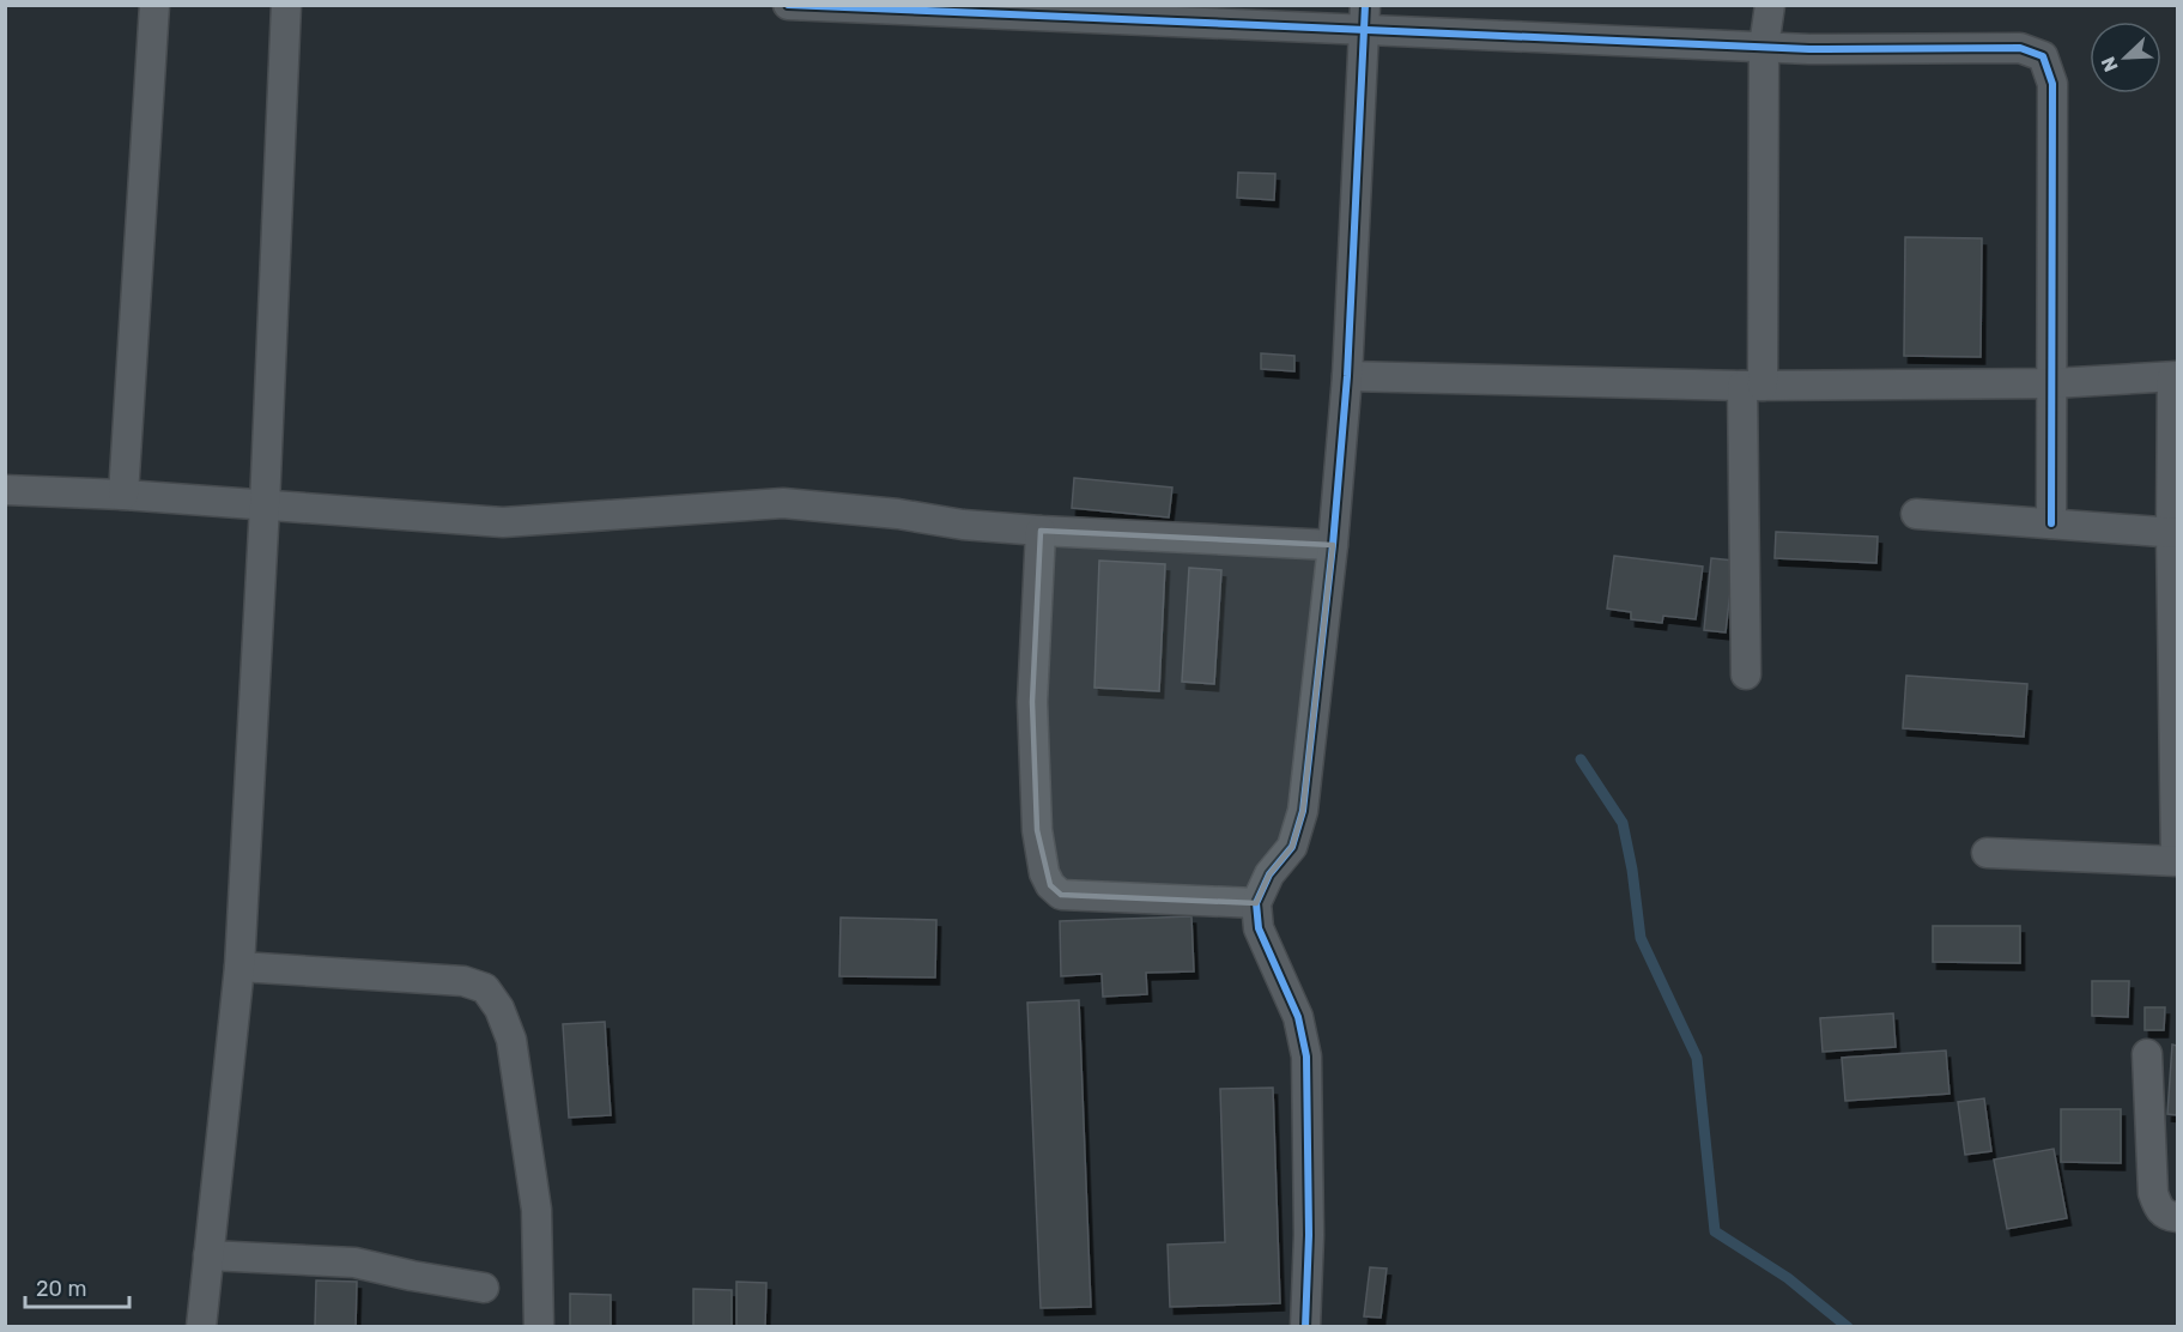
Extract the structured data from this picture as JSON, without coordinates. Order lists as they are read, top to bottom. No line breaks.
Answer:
{"scale_bar":"20 m","north":"bottom left"}
